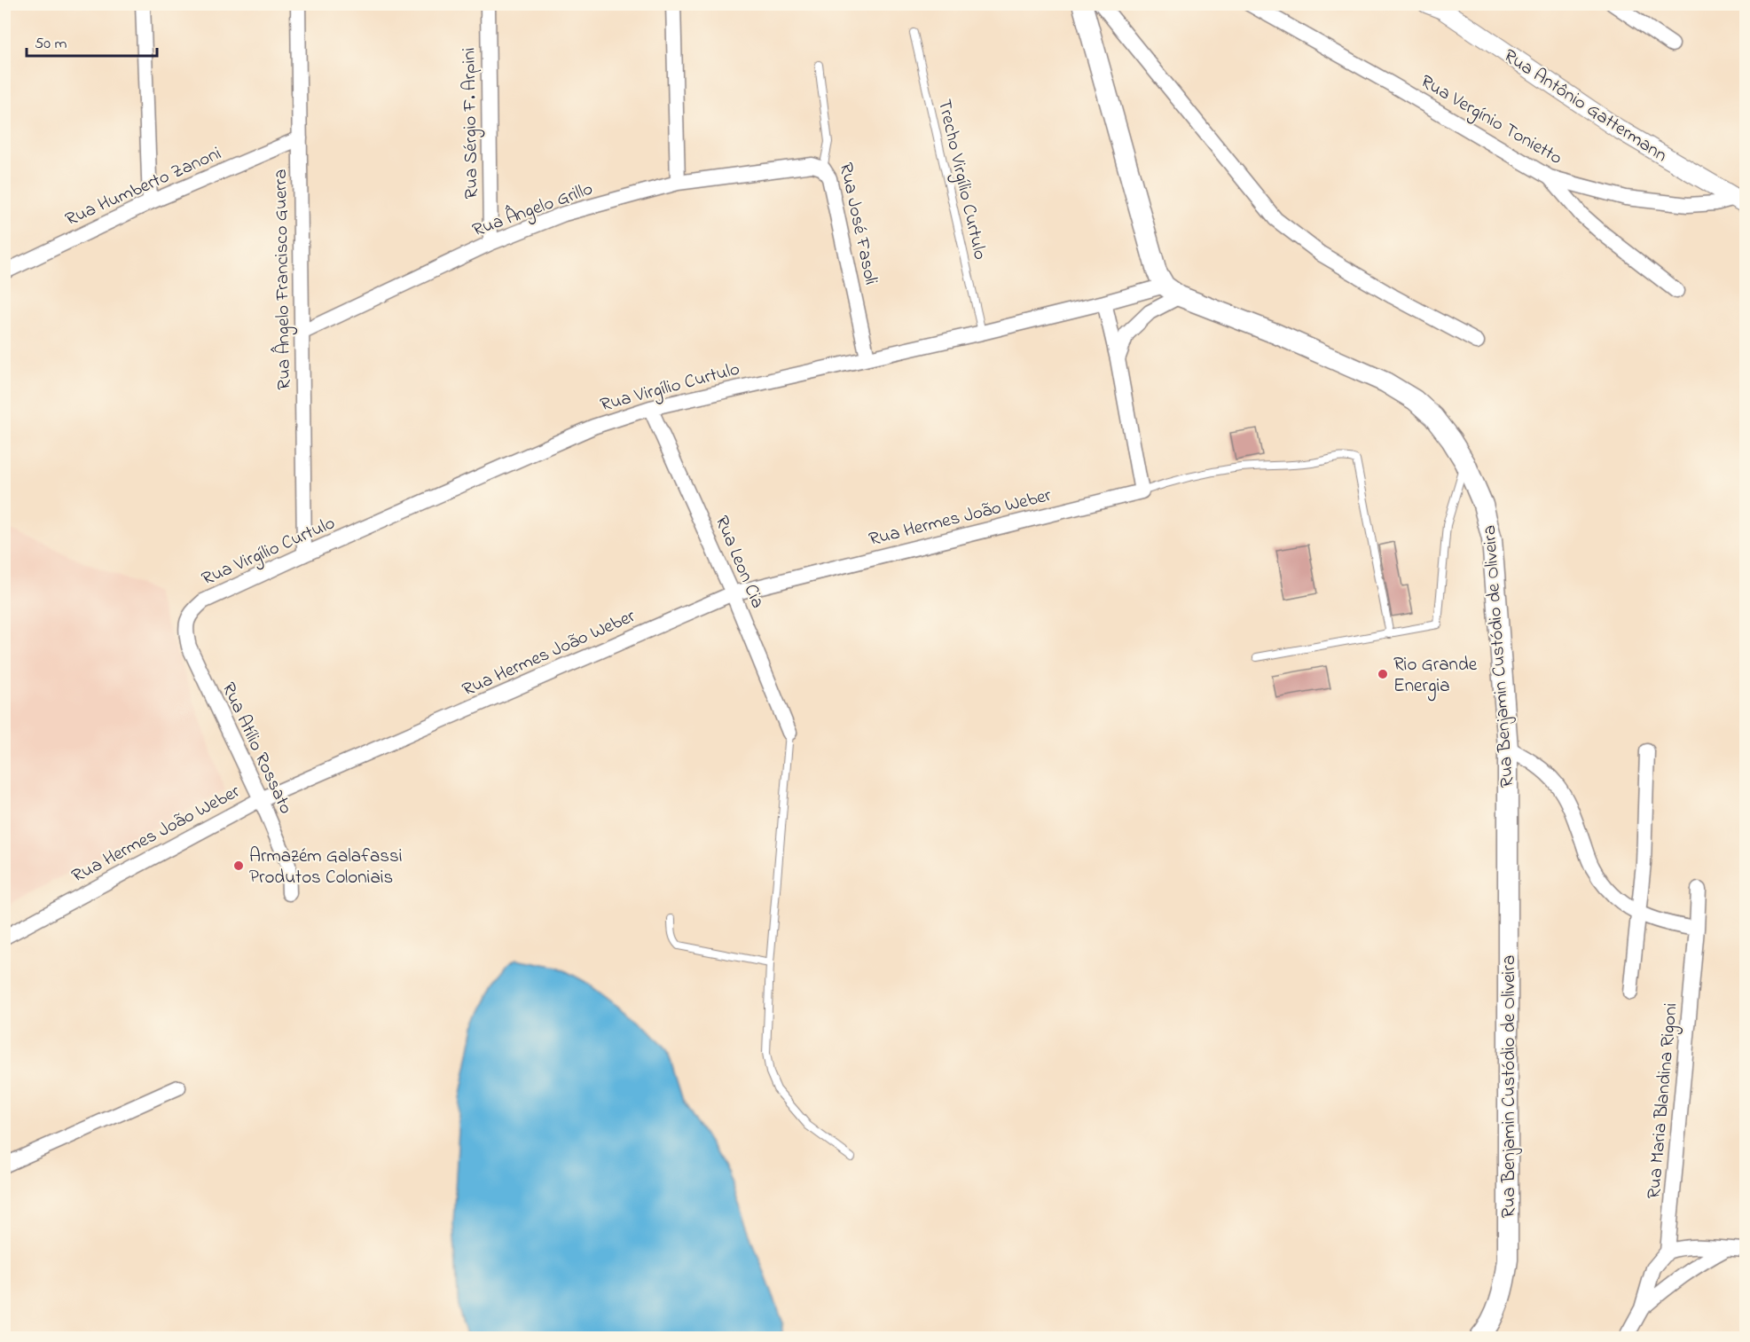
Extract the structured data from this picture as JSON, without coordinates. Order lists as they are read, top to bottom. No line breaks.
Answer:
{"streets":{"main road":["Rua Benjamin Custódio de Oliveira"],"street":["Rua Antônio Gattermann","Rua Vergínio Tonietto","Rua Sérgio F. Arpini","Rua Humberto Zanoni","Rua Ângelo Grillo","Rua José Fasoli","Rua Ângelo Francisco Guerra","Rua Virgílio Curtulo","Rua Hermes João Weber","Rua Leon Cia","Rua Atílio Rossato","Rua Maria Blandina Rigoni"],"lane":["Trecho Virgílio Curtulo"]},"crossings":[["Rua Antônio Gattermann","Rua Vergínio Tonietto"],["Rua Sérgio F. Arpini","Rua Ângelo Grillo"],["Trecho Virgílio Curtulo","Rua Virgílio Curtulo"],["Rua Humberto Zanoni","Rua Ângelo Francisco Guerra"],["Rua Ângelo Grillo","Rua José Fasoli"],["Rua Ângelo Grillo","Rua Ângelo Francisco Guerra"],["Rua José Fasoli","Rua Virgílio Curtulo"],["Rua Ângelo Francisco Guerra","Rua Virgílio Curtulo"],["Rua Virgílio Curtulo","Rua Leon Cia"],["Rua Virgílio Curtulo","Rua Benjamin Custódio de Oliveira"],["Rua Virgílio Curtulo","Rua Atílio Rossato"],["Rua Hermes João Weber","Rua Leon Cia"],["Rua Hermes João Weber","Rua Atílio Rossato"]],"places":["Rio Grande Energia","Armazém Galafassi Produtos Coloniais"],"scale_bar":"50 m"}
